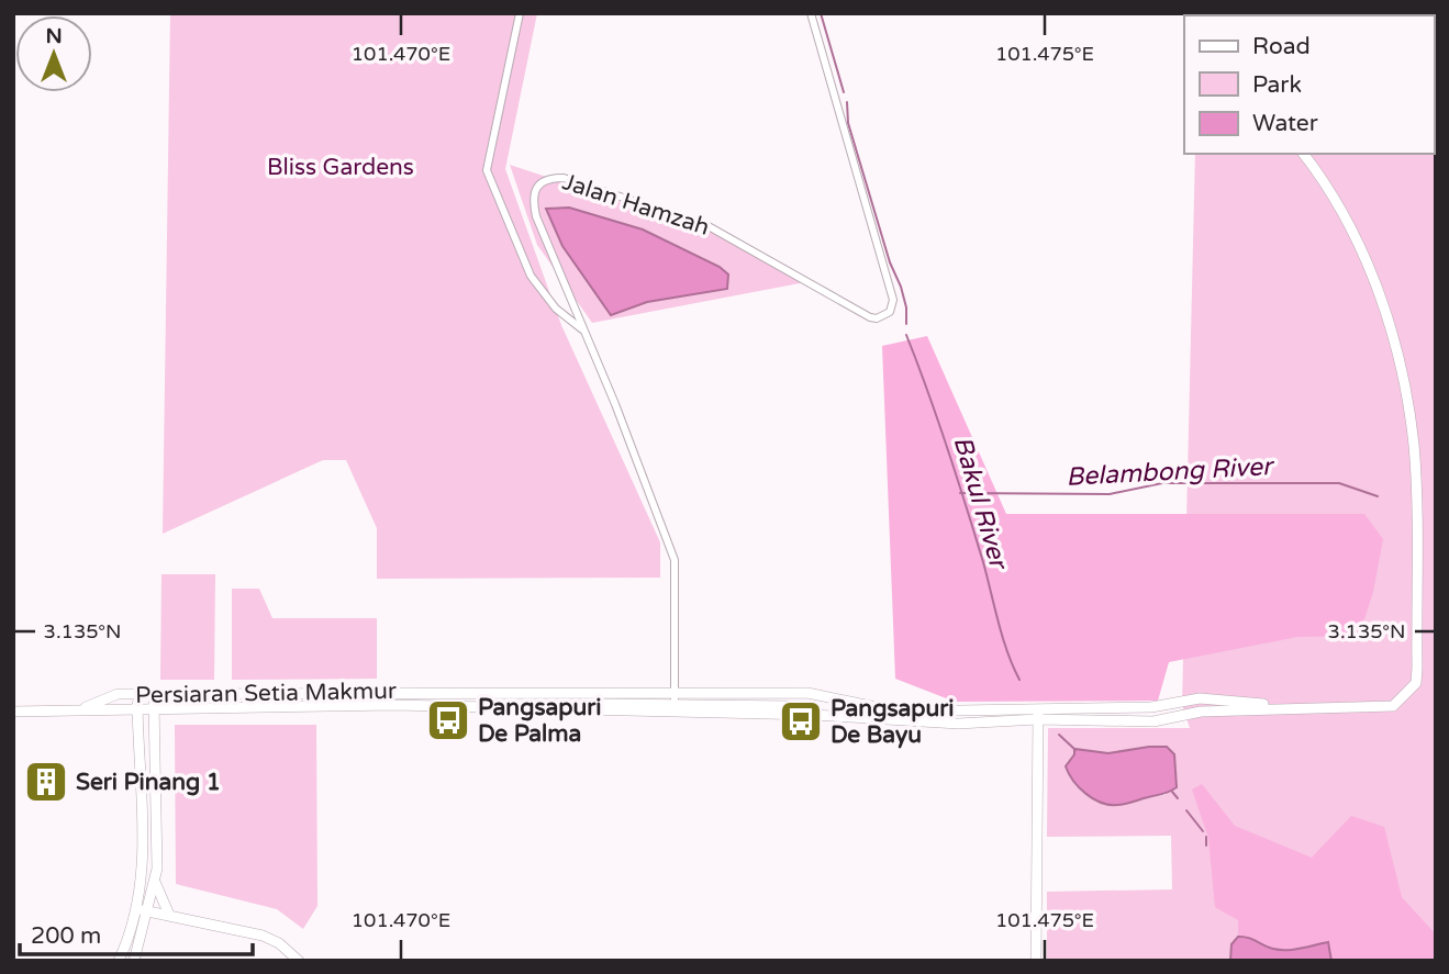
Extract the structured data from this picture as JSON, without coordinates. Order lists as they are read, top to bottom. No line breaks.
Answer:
{"streets":{"street":["Jalan Hamzah","Persiaran Setia Makmur"]},"crossings":[["Jalan Hamzah","Persiaran Setia Makmur"]],"water":["Belambong River","Bakul River"],"parks":["Bliss Gardens"],"places":{"bus stop":["Pangsapuri De Palma","Pangsapuri De Bayu"],"building":["Seri Pinang 1"]},"legend":["Road","Park","Water"],"scale_bar":"200 m","north":"top","coordinates":["101.470°E","101.475°E","3.135°N"]}
